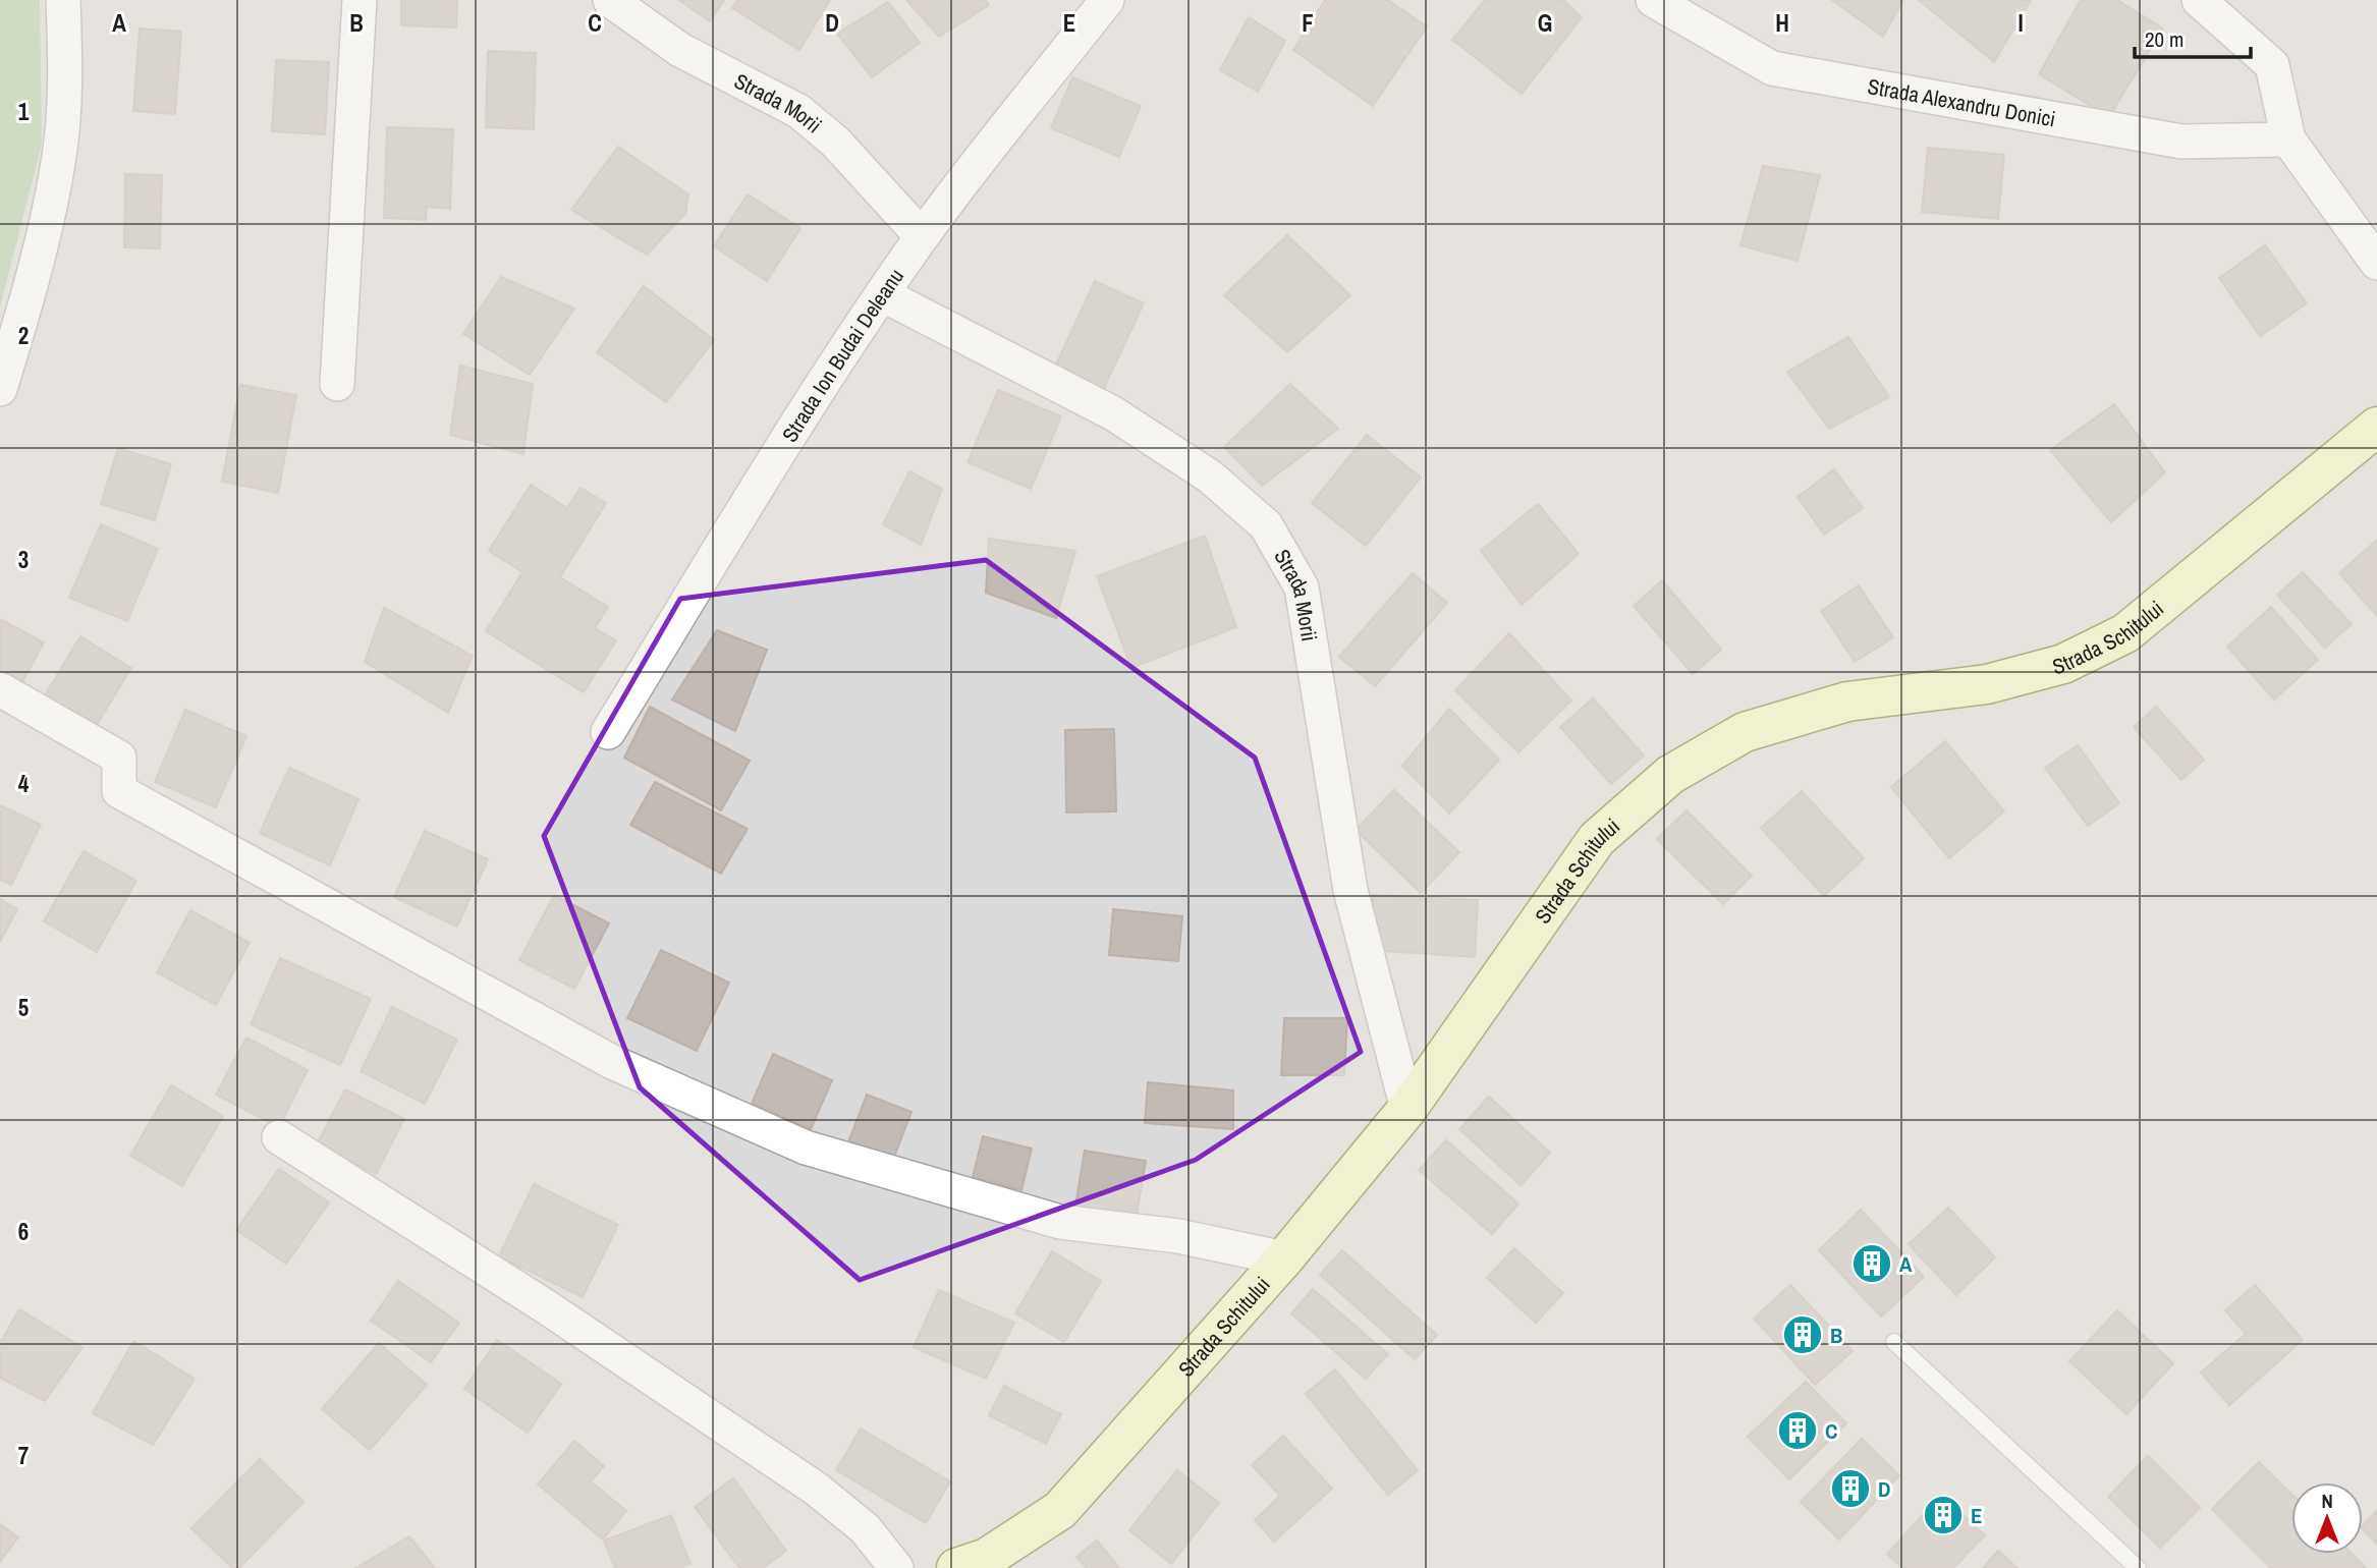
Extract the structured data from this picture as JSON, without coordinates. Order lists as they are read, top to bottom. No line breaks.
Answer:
{"streets":{"main road":["Strada Schitului"],"street":["Strada Alexandru Donici","Strada Morii","Strada Ion Budai Deleanu"]},"crossings":[["Strada Morii","Strada Ion Budai Deleanu"],["Strada Morii","Strada Schitului"]],"places":{"building":["A","B","C","D","E"]},"scale_bar":"20 m","north":"top","grid":{"columns":["A","B","C","D","E","F","G","H","I"],"rows":["1","2","3","4","5","6","7"]}}
